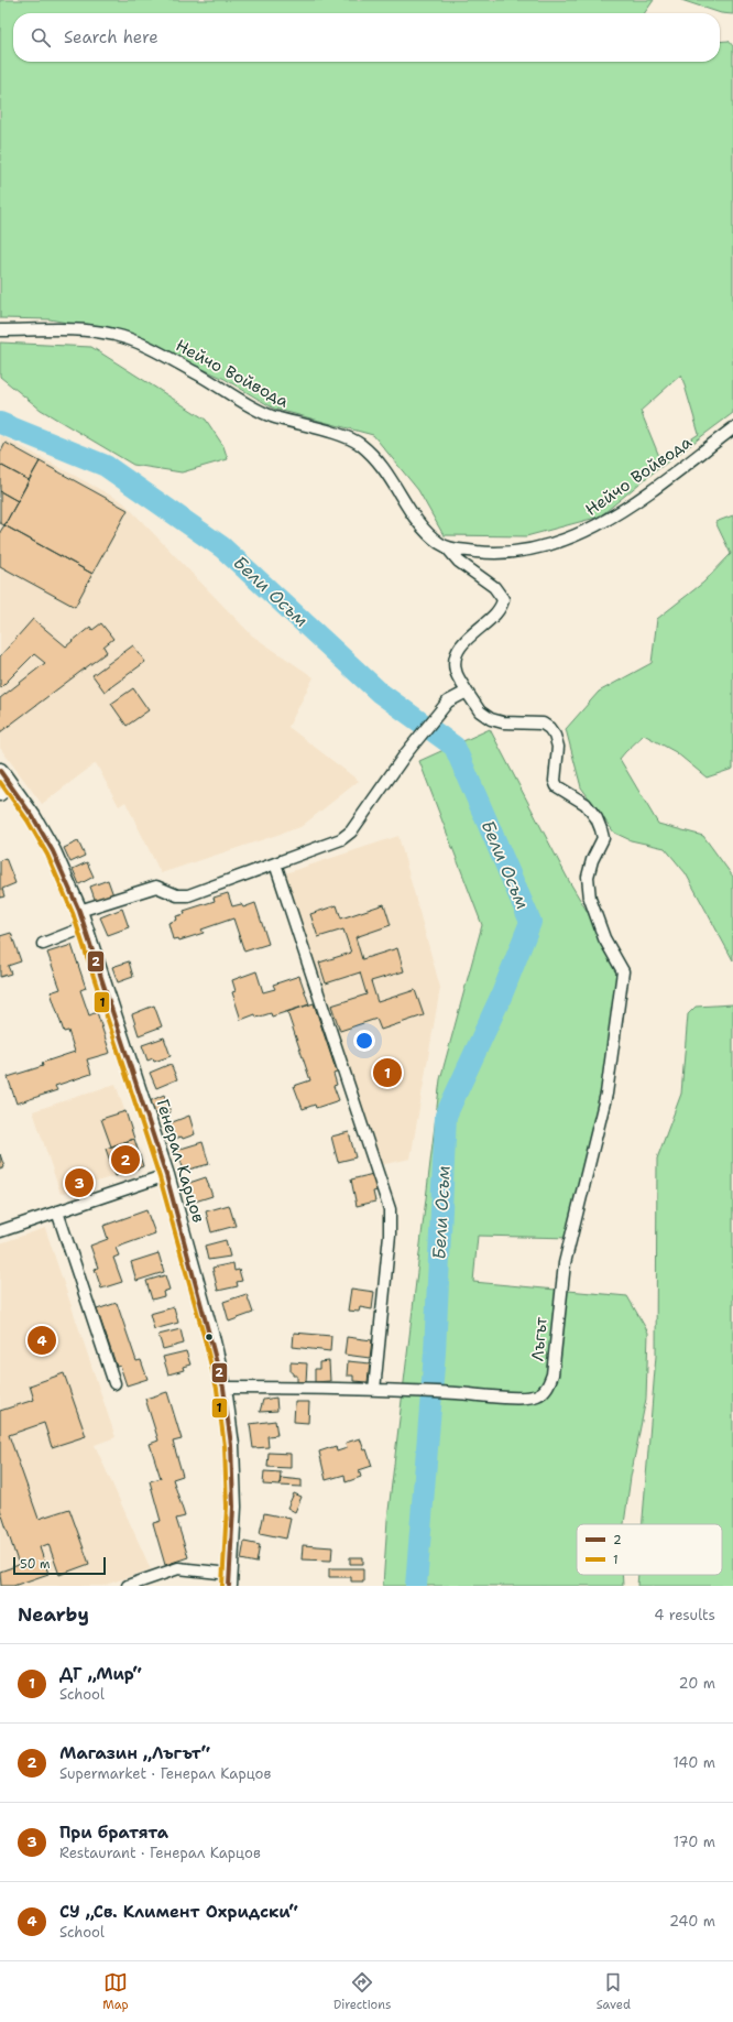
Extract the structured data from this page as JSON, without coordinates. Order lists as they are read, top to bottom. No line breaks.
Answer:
{"streets":{"main road":["Генерал Карцов"],"street":["Нейчо Войвода","Лъгът"]},"crossings":[["Генерал Карцов","Лъгът"]],"water":["Бели Осъм"],"lines":["transit line 2","transit line 1"],"legend":["2","1"],"scale_bar":"50 m","page":{"search":"Search here","pins":["1","2","3","4"],"scale":"50 m","heading":["Nearby","4 results"],"list":[{"mark":"1","name":"ДГ „Мир“","note":"School","value":"20 m"},{"mark":"2","name":"Магазин „Лъгът“","note":"Supermarket · Генерал Карцов","value":"140 m"},{"mark":"3","name":"При братята","note":"Restaurant · Генерал Карцов","value":"170 m"},{"mark":"4","name":"СУ „Св. Климент Охридски“","note":"School","value":"240 m"}],"nav":["Map","Directions","Saved"]}}
